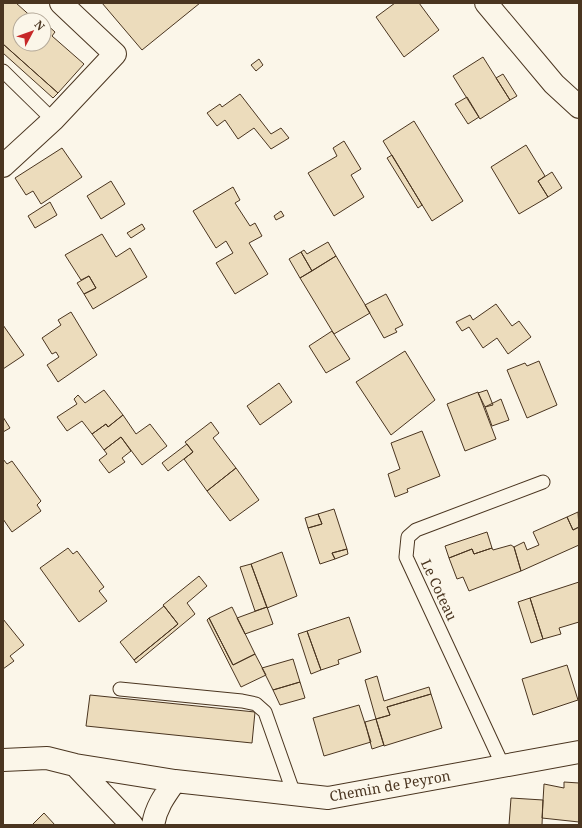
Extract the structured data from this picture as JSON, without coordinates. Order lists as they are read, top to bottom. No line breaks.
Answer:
{"streets":{"street":["Chemin de Peyron"],"lane":["Le Coteau"]},"crossings":[["Le Coteau","Chemin de Peyron"]],"north":"top right"}
